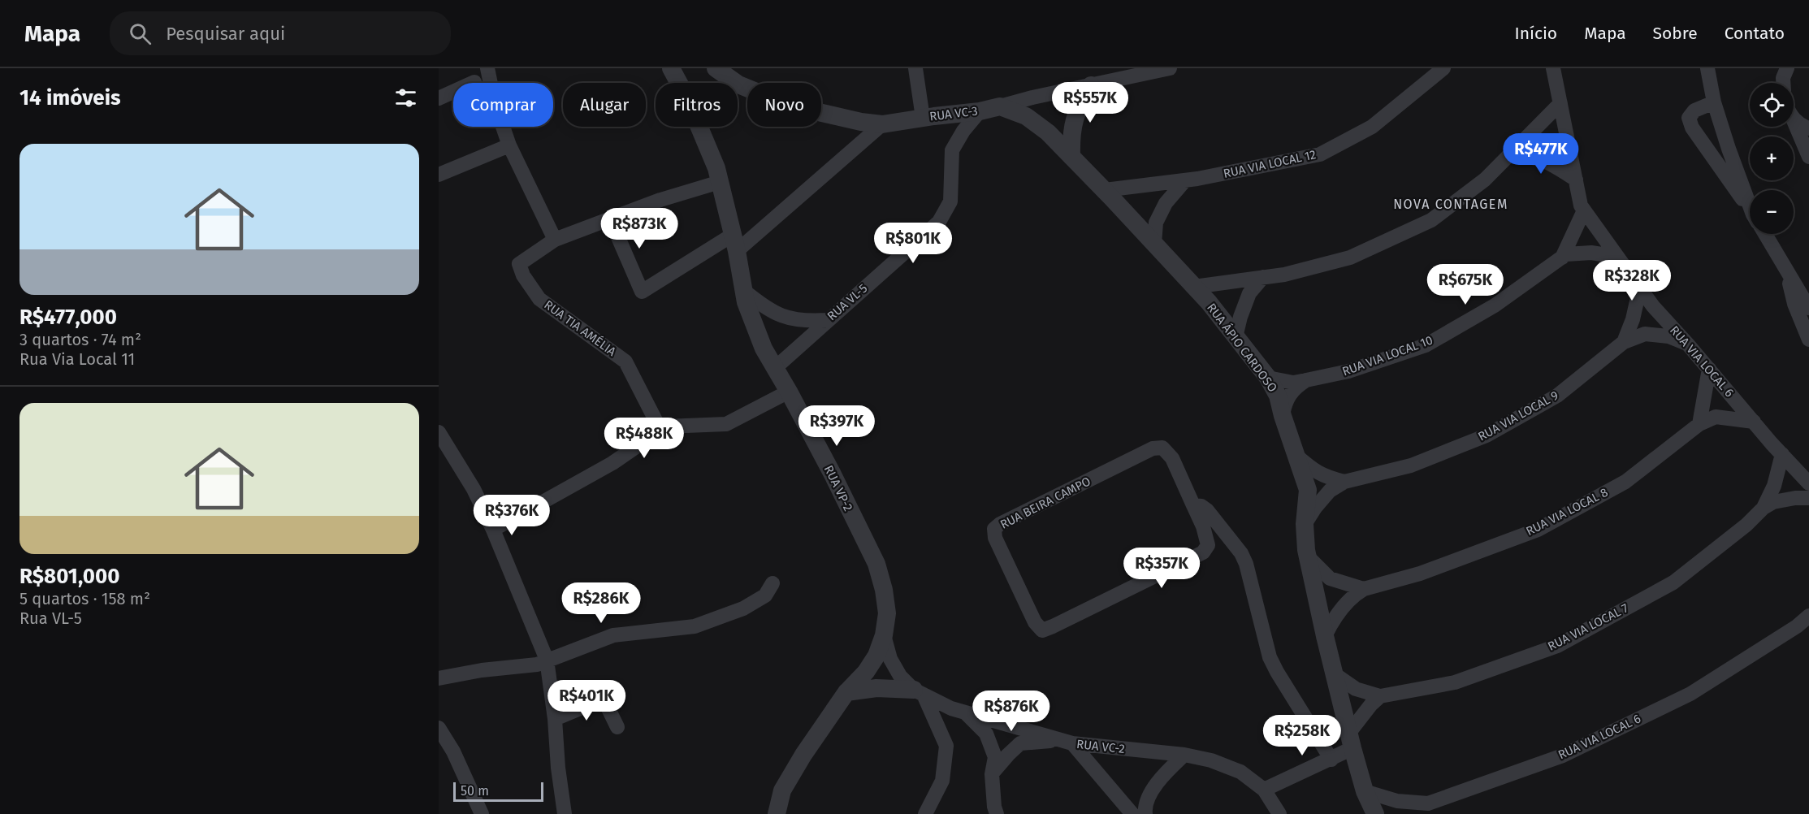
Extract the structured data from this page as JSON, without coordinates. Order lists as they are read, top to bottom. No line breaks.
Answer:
{"streets":{"street":["RUA VC-3","RUA VIA LOCAL 12","RUA VL-5","RUA TIA AMÉLIA","RUA ÁPIO CARDOSO","RUA VIA LOCAL 10","RUA VIA LOCAL 6","RUA VIA LOCAL 9","RUA VP-2","RUA BEIRA CAMPO","RUA VIA LOCAL 8","RUA VIA LOCAL 7","RUA VC-2"]},"crossings":[["RUA VC-3","RUA VL-5"],["RUA VC-3","RUA ÁPIO CARDOSO"],["RUA VIA LOCAL 12","RUA ÁPIO CARDOSO"],["RUA VL-5","RUA VP-2"],["RUA TIA AMÉLIA","RUA VP-2"],["RUA ÁPIO CARDOSO","RUA VIA LOCAL 10"],["RUA ÁPIO CARDOSO","RUA VIA LOCAL 6"],["RUA ÁPIO CARDOSO","RUA VIA LOCAL 9"],["RUA ÁPIO CARDOSO","RUA VIA LOCAL 8"],["RUA ÁPIO CARDOSO","RUA VIA LOCAL 7"],["RUA VIA LOCAL 10","RUA VIA LOCAL 6"],["RUA VIA LOCAL 6","RUA VIA LOCAL 9"],["RUA VIA LOCAL 6","RUA VIA LOCAL 8"],["RUA VIA LOCAL 6","RUA VIA LOCAL 7"],["RUA VP-2","RUA VC-2"]],"districts":["NOVA CONTAGEM"],"scale_bar":"50 m","page":{"header":"Mapa","search":"Pesquisar aqui","nav":["Início","Mapa","Sobre","Contato"],"heading":"14 imóveis","price":["R$557K","R$477K","R$873K","R$801K","R$328K","R$675K","R$397K","R$488K","R$376K","R$357K","R$286K","R$401K","R$876K","R$258K"],"map_buttons":["+","−"],"chip":["Comprar","Alugar","Filtros","Novo"],"list":[{"name":"R$477,000","note":"3 quartos · 74 m² · Rua Via Local 11"},{"name":"R$801,000","note":"5 quartos · 158 m² · Rua VL-5"}],"scale":"50 m"}}
